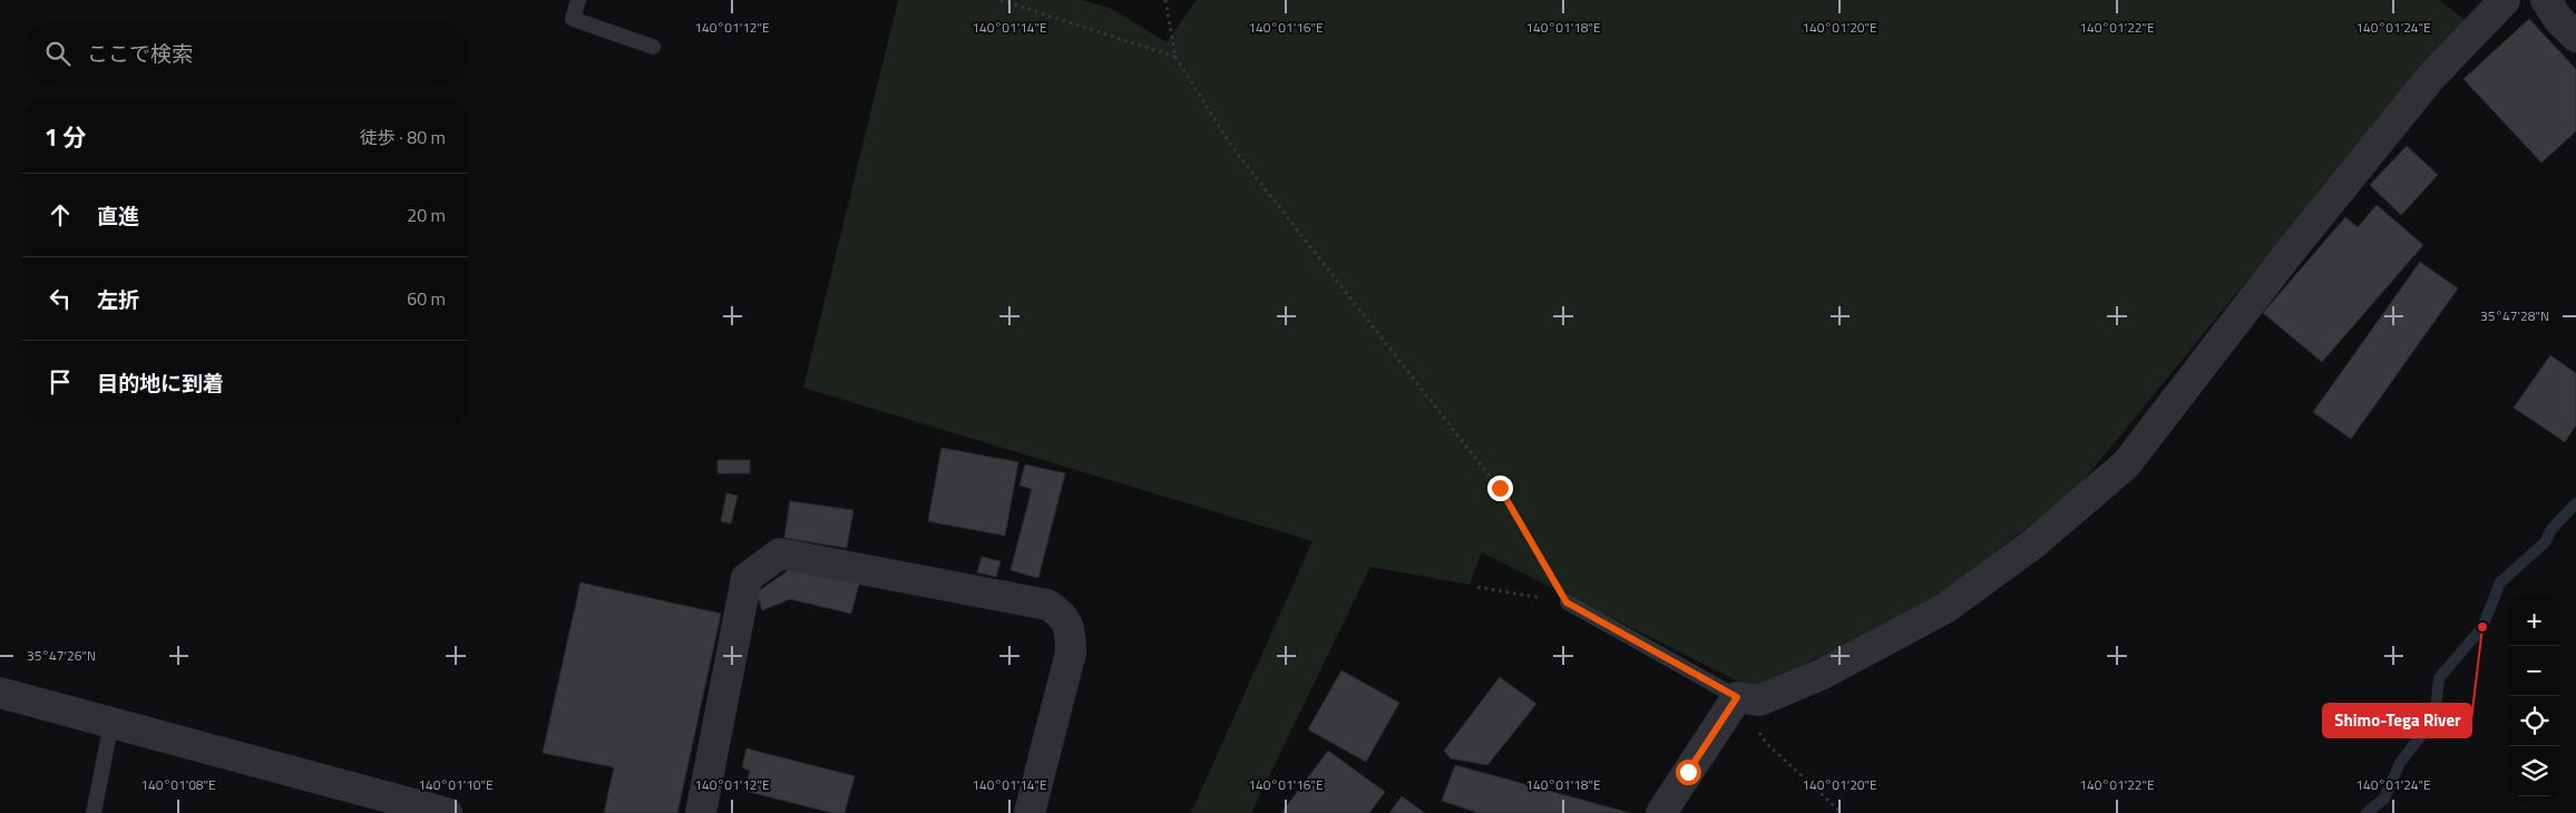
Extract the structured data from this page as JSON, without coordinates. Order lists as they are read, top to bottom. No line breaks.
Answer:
{"places":["Shimo-Tega River"],"page":{"search":"ここで検索","heading":["1 分","徒歩 · 80 m"],"list":[["直進","20 m"],["左折","60 m"],"目的地に到着"],"map_buttons":["+","−"]},"coordinates":["140°01'12\"E","140°01'14\"E","140°01'16\"E","140°01'18\"E","140°01'20\"E","140°01'22\"E","140°01'24\"E","35°47'28\"N","35°47'26\"N","140°01'08\"E","140°01'10\"E"]}
